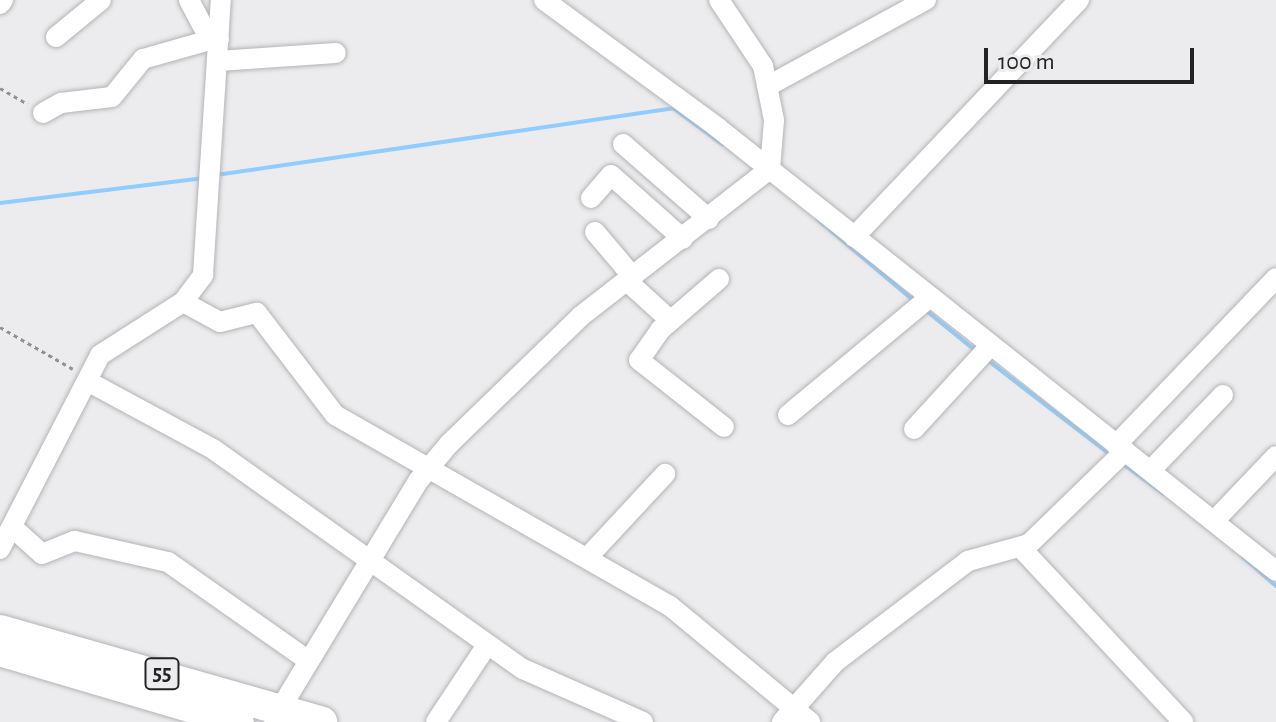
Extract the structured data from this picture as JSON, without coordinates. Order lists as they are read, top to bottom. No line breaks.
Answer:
{"streets":{"highway":["55"]},"scale_bar":"100 m"}
